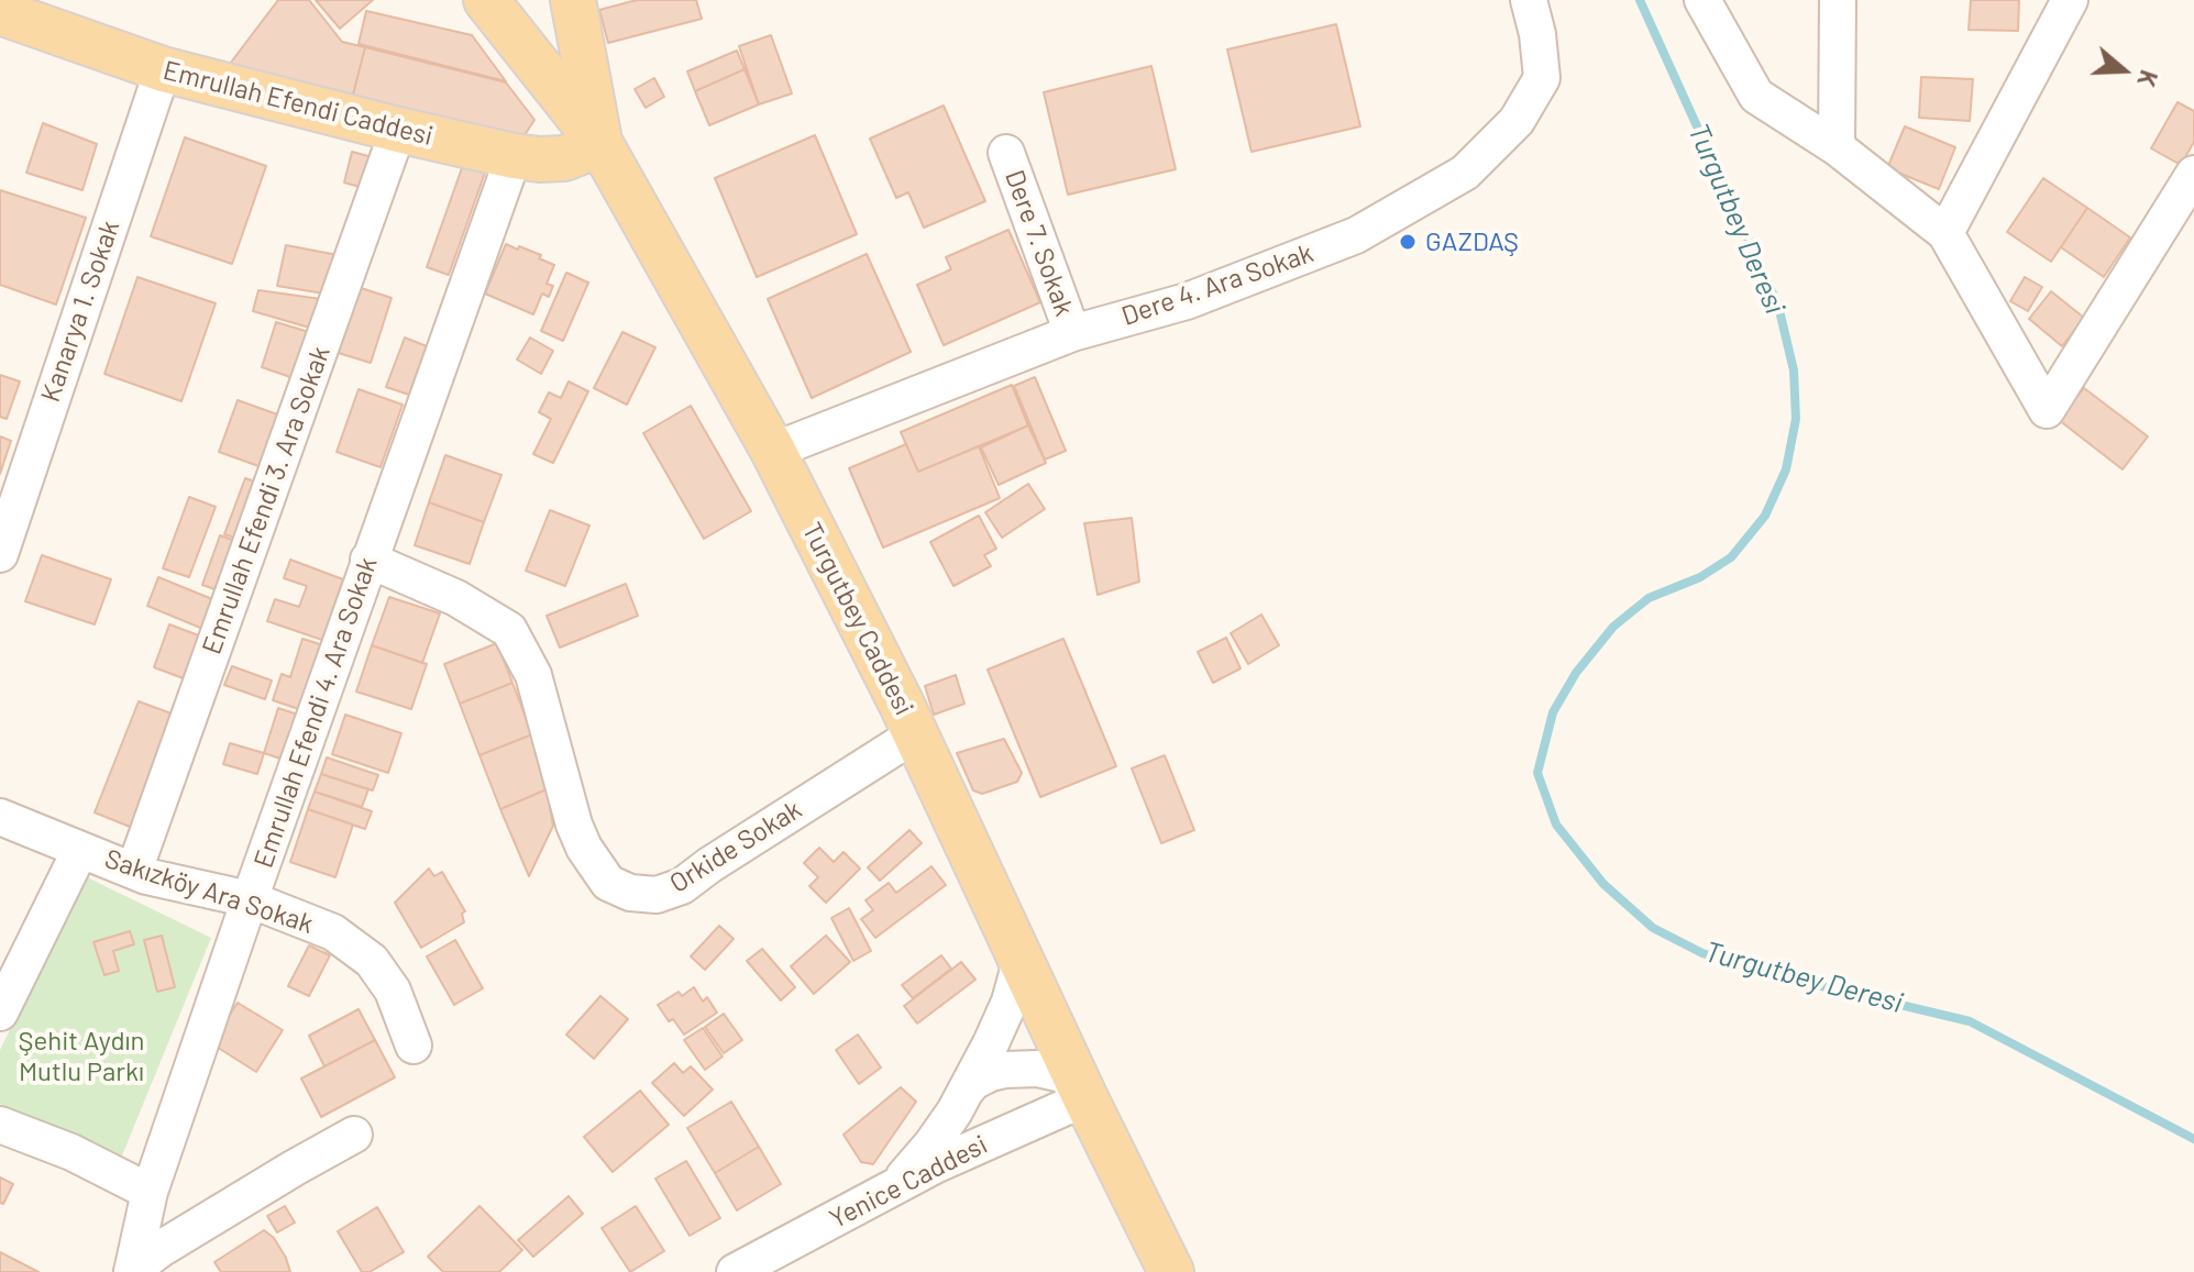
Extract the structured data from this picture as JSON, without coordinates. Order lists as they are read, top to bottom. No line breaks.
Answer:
{"streets":{"main road":["Emrullah Efendi Caddesi","Turgutbey Caddesi"],"street":["Dere 7. Sokak","Dere 4. Ara Sokak","Kanarya 1. Sokak","Emrullah Efendi 3. Ara Sokak","Emrullah Efendi 4. Ara Sokak","Orkide Sokak","Sakızköy Ara Sokak","Yenice Caddesi"]},"crossings":[["Emrullah Efendi Caddesi","Kanarya 1. Sokak"],["Emrullah Efendi Caddesi","Emrullah Efendi 3. Ara Sokak"],["Emrullah Efendi Caddesi","Turgutbey Caddesi"],["Emrullah Efendi Caddesi","Emrullah Efendi 4. Ara Sokak"],["Dere 7. Sokak","Dere 4. Ara Sokak"],["Dere 4. Ara Sokak","Turgutbey Caddesi"],["Emrullah Efendi 3. Ara Sokak","Sakızköy Ara Sokak"],["Turgutbey Caddesi","Orkide Sokak"],["Turgutbey Caddesi","Yenice Caddesi"],["Emrullah Efendi 4. Ara Sokak","Orkide Sokak"],["Emrullah Efendi 4. Ara Sokak","Sakızköy Ara Sokak"]],"water":["Turgutbey Deresi"],"parks":["Şehit Aydın Mutlu Parkı"],"places":["GAZDAŞ"],"north":"right"}
